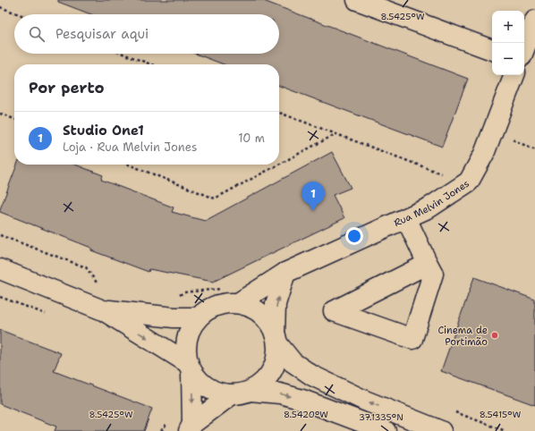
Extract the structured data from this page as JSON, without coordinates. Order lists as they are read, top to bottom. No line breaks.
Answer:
{"streets":{"street":["Rua Melvin Jones"]},"places":["Cinema de Portimão"],"page":{"map_buttons":["+","−"],"search":"Pesquisar aqui","heading":"Por perto","list":[{"mark":"1","name":"Studio One1","note":"Loja · Rua Melvin Jones","value":"10 m"}],"pins":"1"},"coordinates":["8.5425°W","8.5420°W","8.5415°W","37.1335°N"]}
